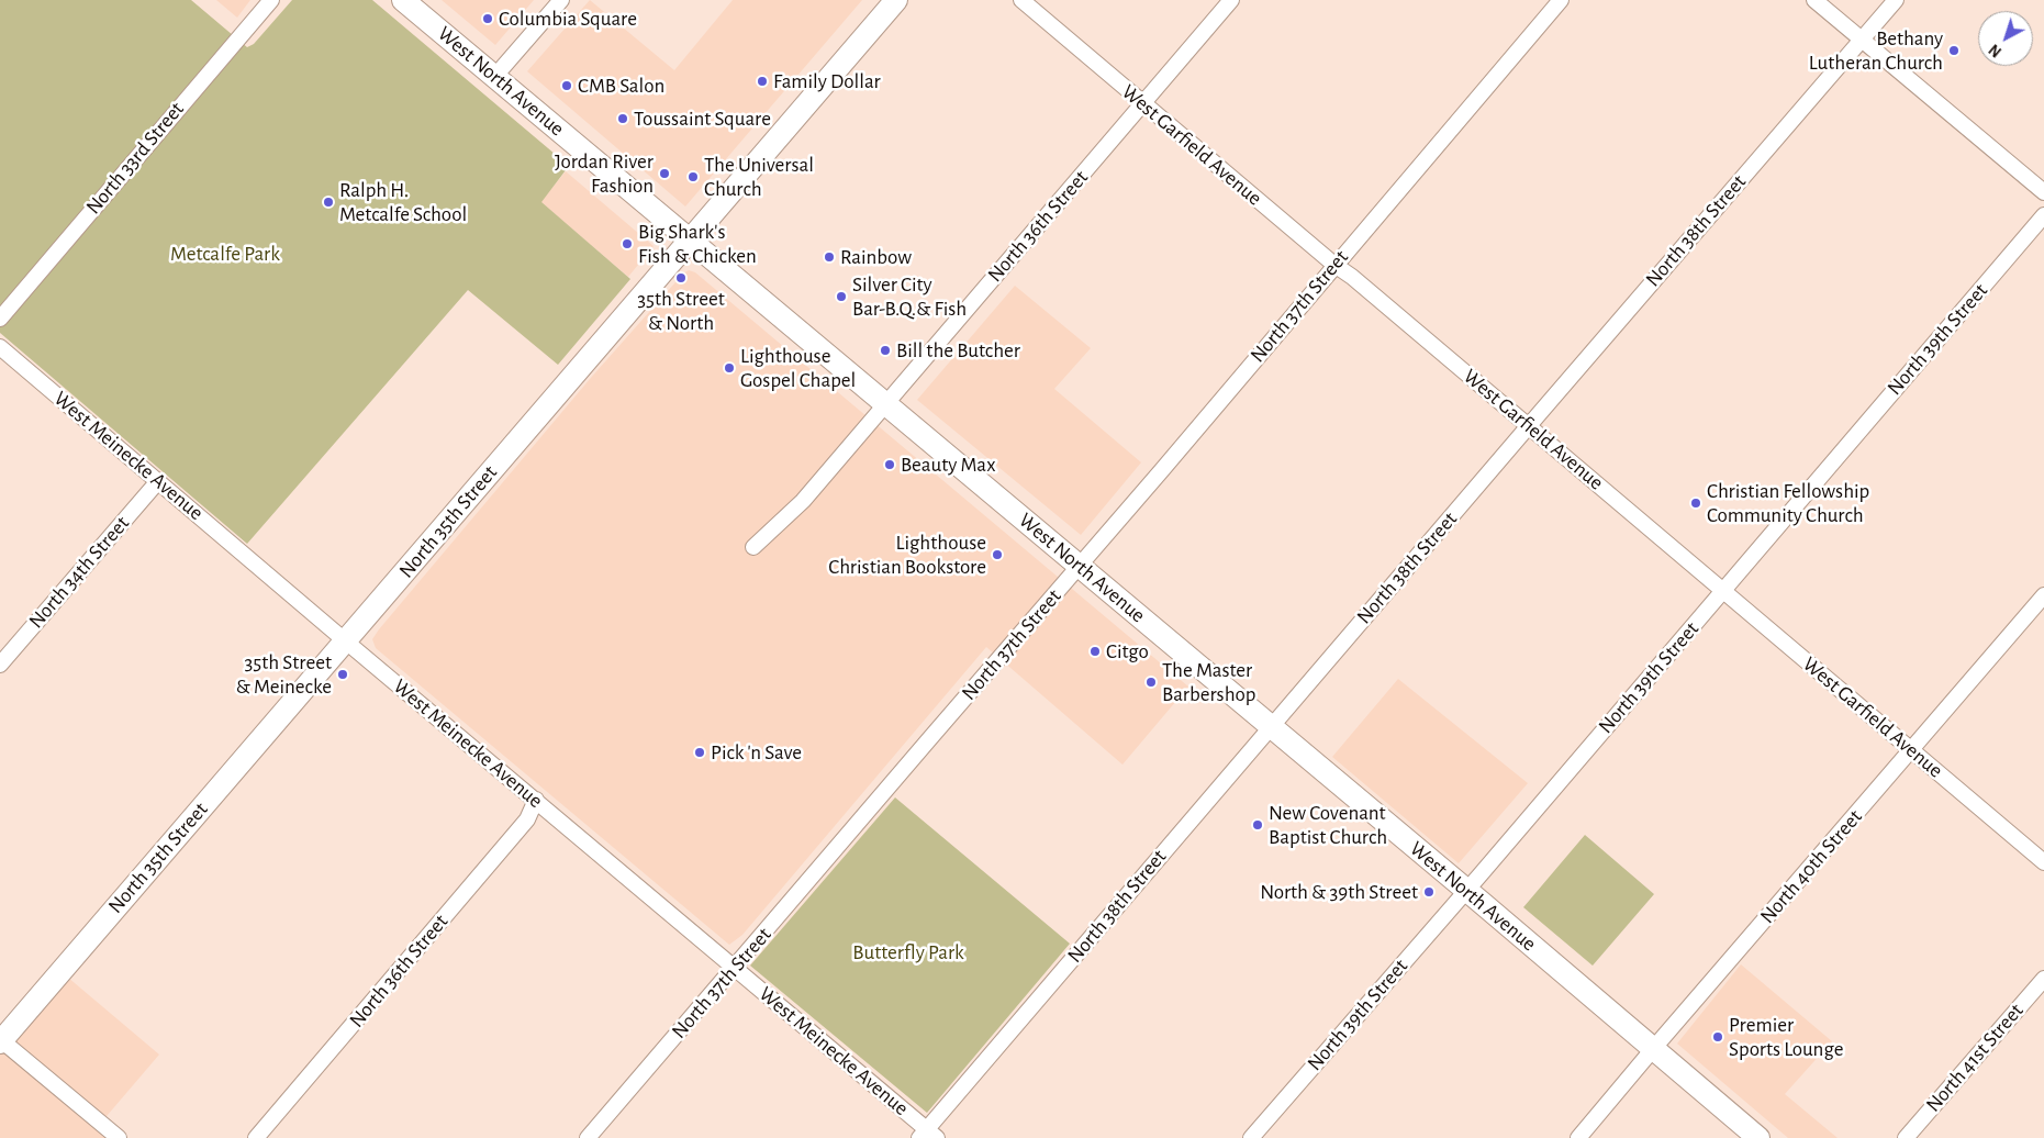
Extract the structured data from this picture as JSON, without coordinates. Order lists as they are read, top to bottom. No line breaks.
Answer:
{"streets":{"main road":["West North Avenue","North 35th Street"],"street":["West Garfield Avenue","North 33rd Street","North 36th Street","North 38th Street","North 37th Street","North 39th Street","West Meinecke Avenue","North 34th Street","North 40th Street","North 41st Street"]},"crossings":[["West North Avenue","North 36th Street"],["West North Avenue","North 38th Street"],["West North Avenue","North 37th Street"],["West North Avenue","North 39th Street"],["West North Avenue","North 35th Street"],["West North Avenue","North 40th Street"],["West Garfield Avenue","North 36th Street"],["West Garfield Avenue","North 38th Street"],["West Garfield Avenue","North 37th Street"],["West Garfield Avenue","North 39th Street"],["West Garfield Avenue","North 40th Street"],["North 36th Street","West Meinecke Avenue"],["North 38th Street","West Meinecke Avenue"],["North 37th Street","West Meinecke Avenue"],["West Meinecke Avenue","North 35th Street"],["West Meinecke Avenue","North 34th Street"]],"parks":["Metcalfe Park","Butterfly Park"],"places":["Columbia Square","Bethany Lutheran Church","Family Dollar","CMB Salon","Toussaint Square","Jordan River Fashion","The Universal Church","Ralph H. Metcalfe School","Big Shark's Fish & Chicken","Rainbow","35th Street & North","Silver City Bar-B.Q.& Fish","Bill the Butcher","Lighthouse Gospel Chapel","Beauty Max","Christian Fellowship Community Church","Lighthouse Christian Bookstore","Citgo","35th Street & Meinecke","The Master Barbershop","Pick 'n Save","New Covenant Baptist Church","North & 39th Street","Premier Sports Lounge"],"north":"bottom left"}
